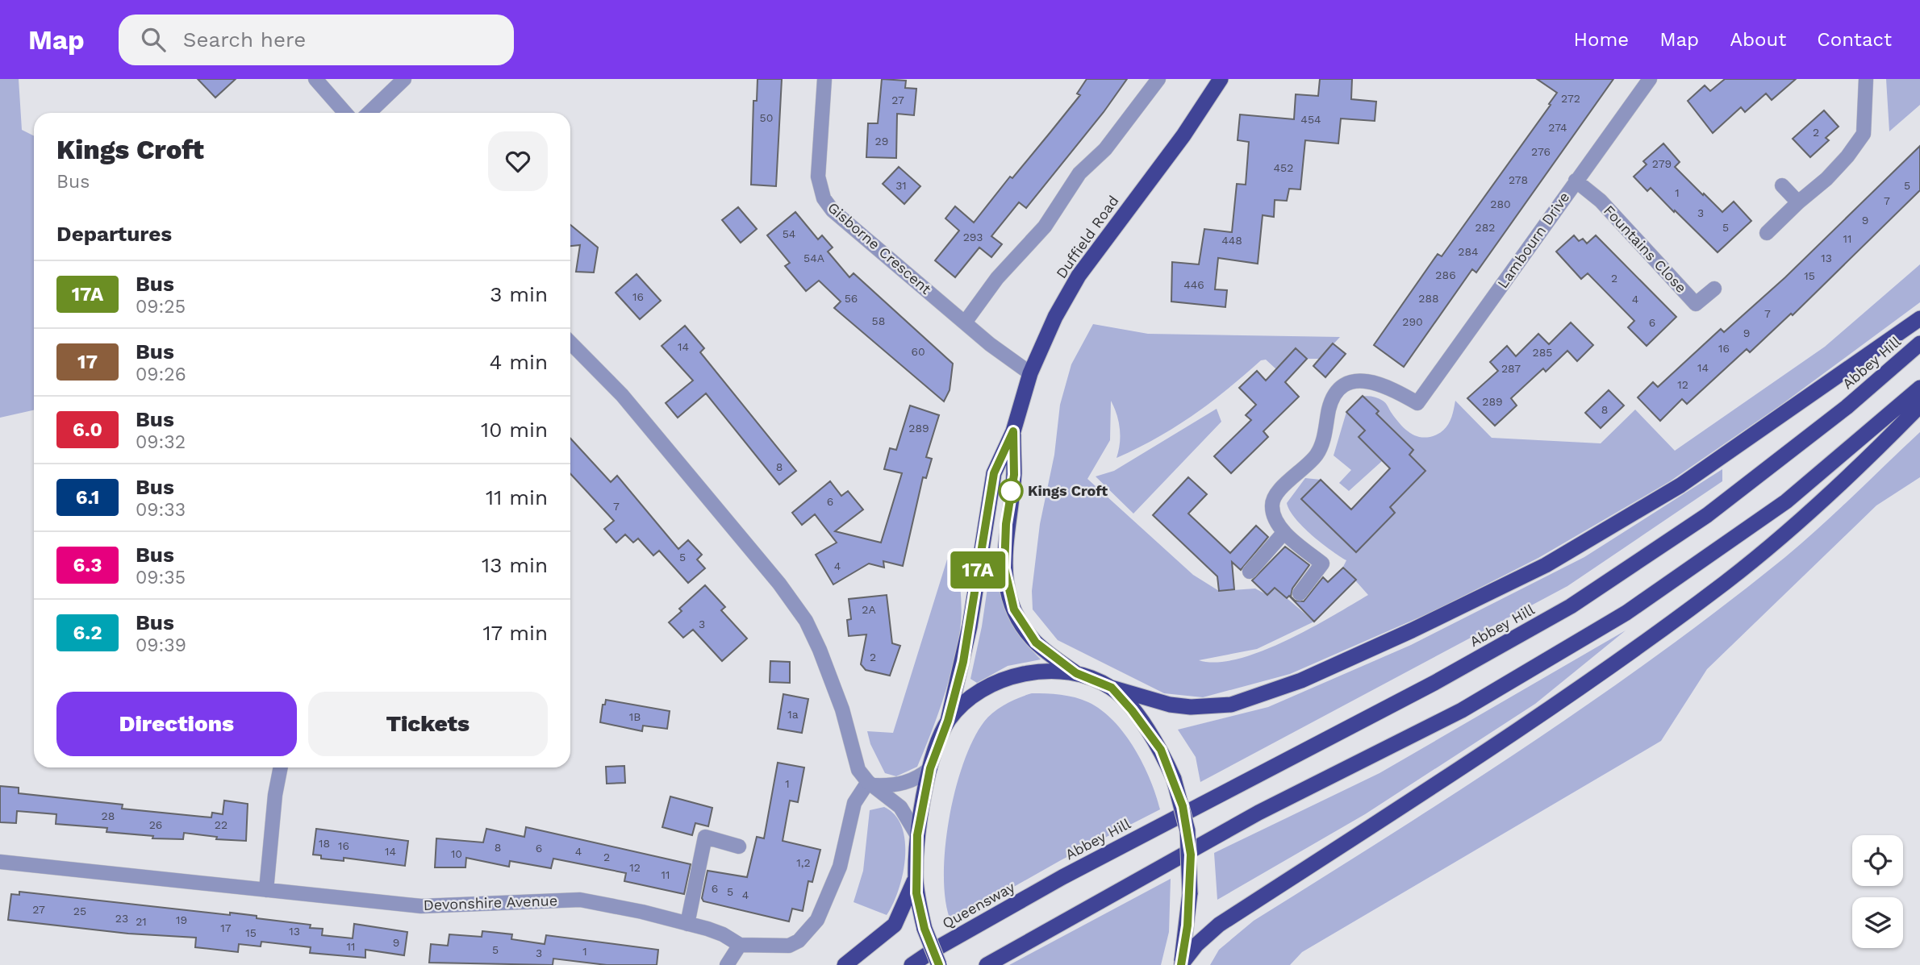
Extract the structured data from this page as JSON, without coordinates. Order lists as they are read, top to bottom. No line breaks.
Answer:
{"streets":{"highway":["Duffield Road","Abbey Hill","Queensway"],"street":["Lambourn Drive","Gisborne Crescent","Fountains Close","Devonshire Avenue"]},"crossings":[["Duffield Road","Gisborne Crescent"],["Lambourn Drive","Fountains Close"],["Abbey Hill","Queensway"]],"places":["Kings Croft"],"lines":["bus line 17A"],"house_numbers":["272","27","50","454","274","2","29","276","279","452","278","31","5","1","7","280","3","9","282","5","54","293","11","448","284","54A","13","286","15","2","446","16","56","288","4","7","58","290","6","9","14","16","60","285","14","287","12","289","8","289","8","6","7","5","4","2A","3","2","1a","1B","1","28","26","22","18","16","8","6","14","4","10","2","1,2","12","11","6","5","4","27","25","23","19","21","17","13","15","9","11","5","1","3"],"page":{"header":"Map","search":"Search here","nav":["Home","Map","About","Contact"],"on_map":"17A","heading":[["Kings Croft","Bus"],"Departures"],"list":[{"mark":"17A","name":"Bus","note":"09:25","value":"3 min"},{"mark":"17","name":"Bus","note":"09:26","value":"4 min"},{"mark":"6.0","name":"Bus","note":"09:32","value":"10 min"},{"mark":"6.1","name":"Bus","note":"09:33","value":"11 min"},{"mark":"6.3","name":"Bus","note":"09:35","value":"13 min"},{"mark":"6.2","name":"Bus","note":"09:39","value":"17 min"}],"buttons":["Directions","Tickets"]}}
